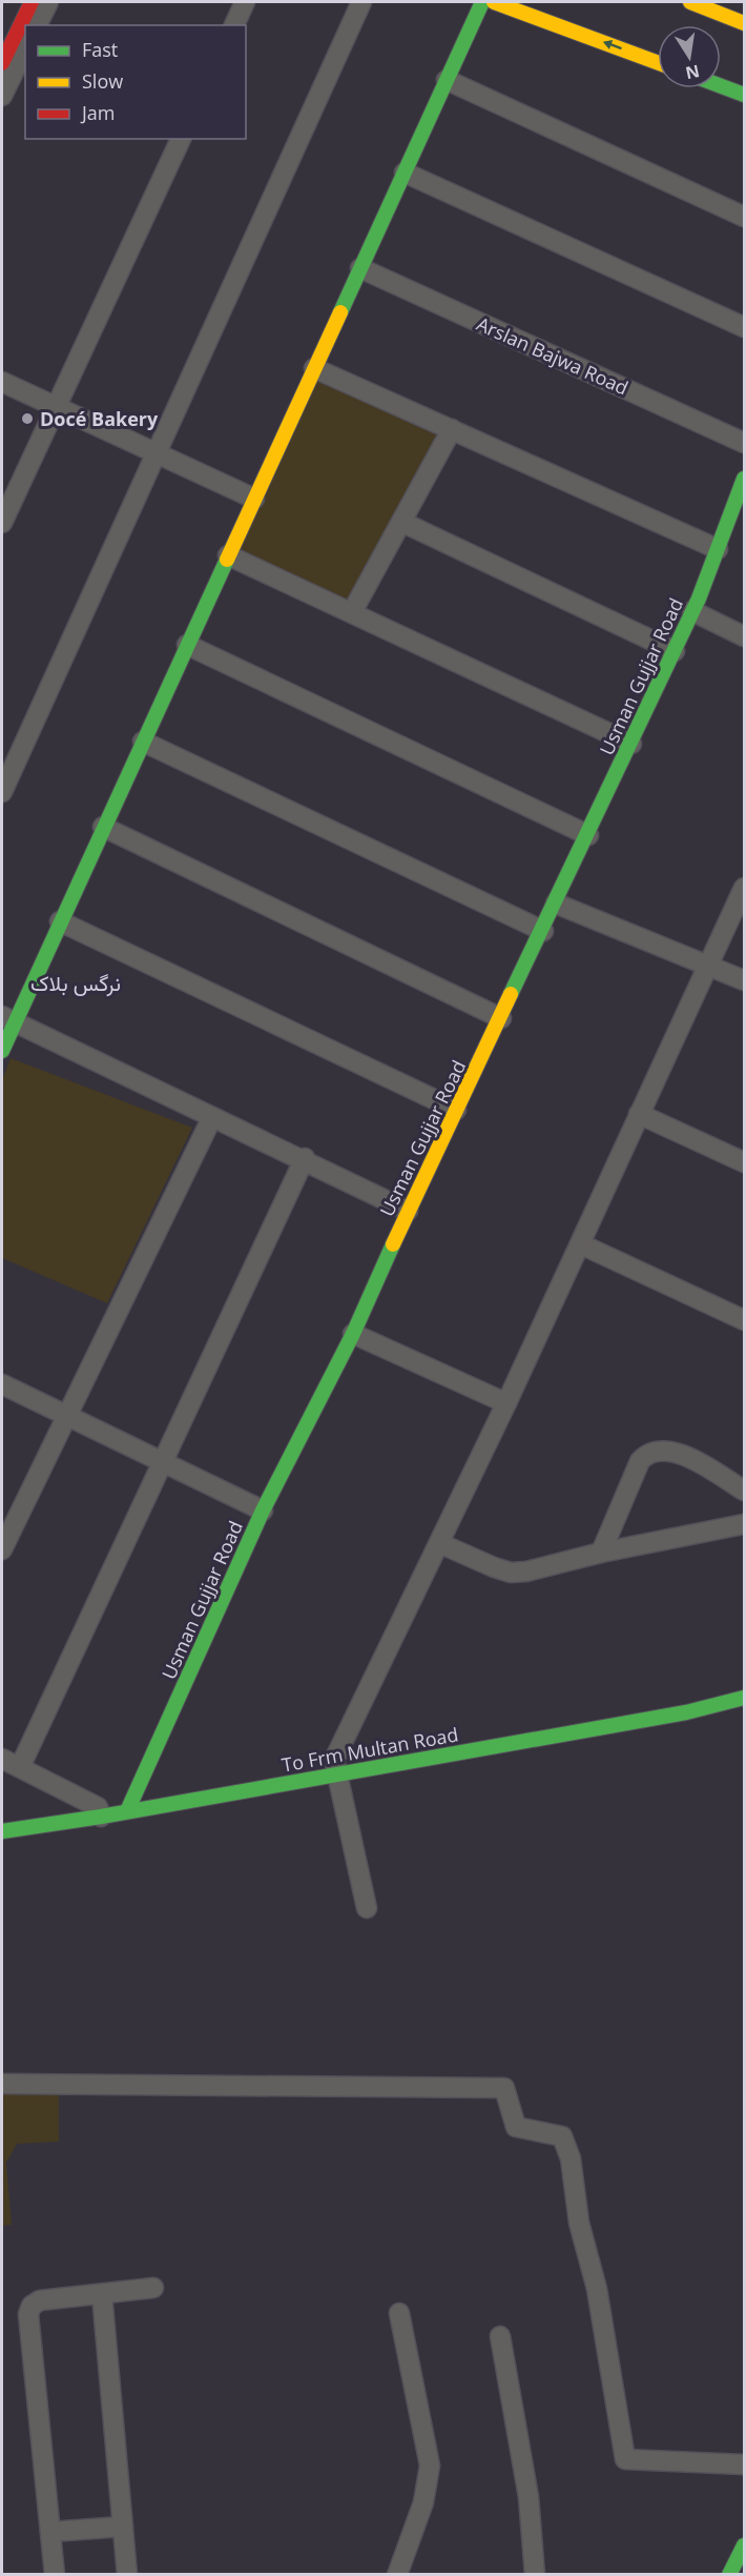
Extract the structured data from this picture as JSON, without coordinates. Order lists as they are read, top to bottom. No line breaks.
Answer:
{"streets":{"street":["Arslan Bajwa Road","Usman Gujjar Road","To Frm Multan Road"]},"crossings":[["Usman Gujjar Road","To Frm Multan Road"]],"districts":["نرگس بلاک"],"places":["Docé Bakery"],"legend":["Fast","Slow","Jam"],"north":"bottom"}
